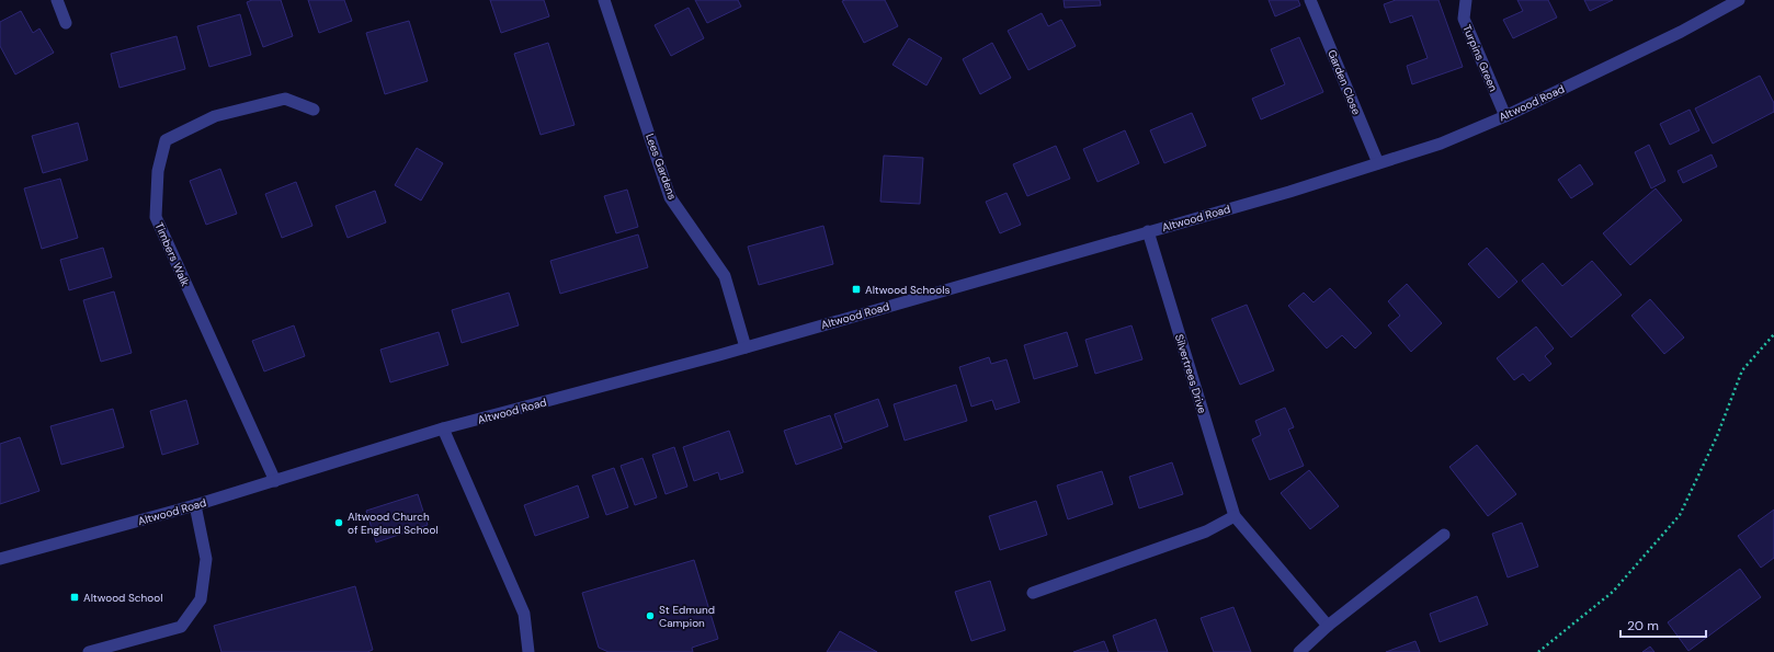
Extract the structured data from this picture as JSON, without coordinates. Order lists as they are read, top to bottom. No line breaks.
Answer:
{"streets":{"street":["Turpins Green","Garden Close","Altwood Road","Lees Gardens","Timbers Walk","Silvertrees Drive"]},"crossings":[["Turpins Green","Altwood Road"],["Garden Close","Altwood Road"],["Altwood Road","Lees Gardens"],["Altwood Road","Timbers Walk"],["Altwood Road","Silvertrees Drive"]],"places":{"transit":["Altwood Schools","Altwood School"],"other":["Altwood Church of England School","St Edmund Campion"]},"scale_bar":"20 m"}
